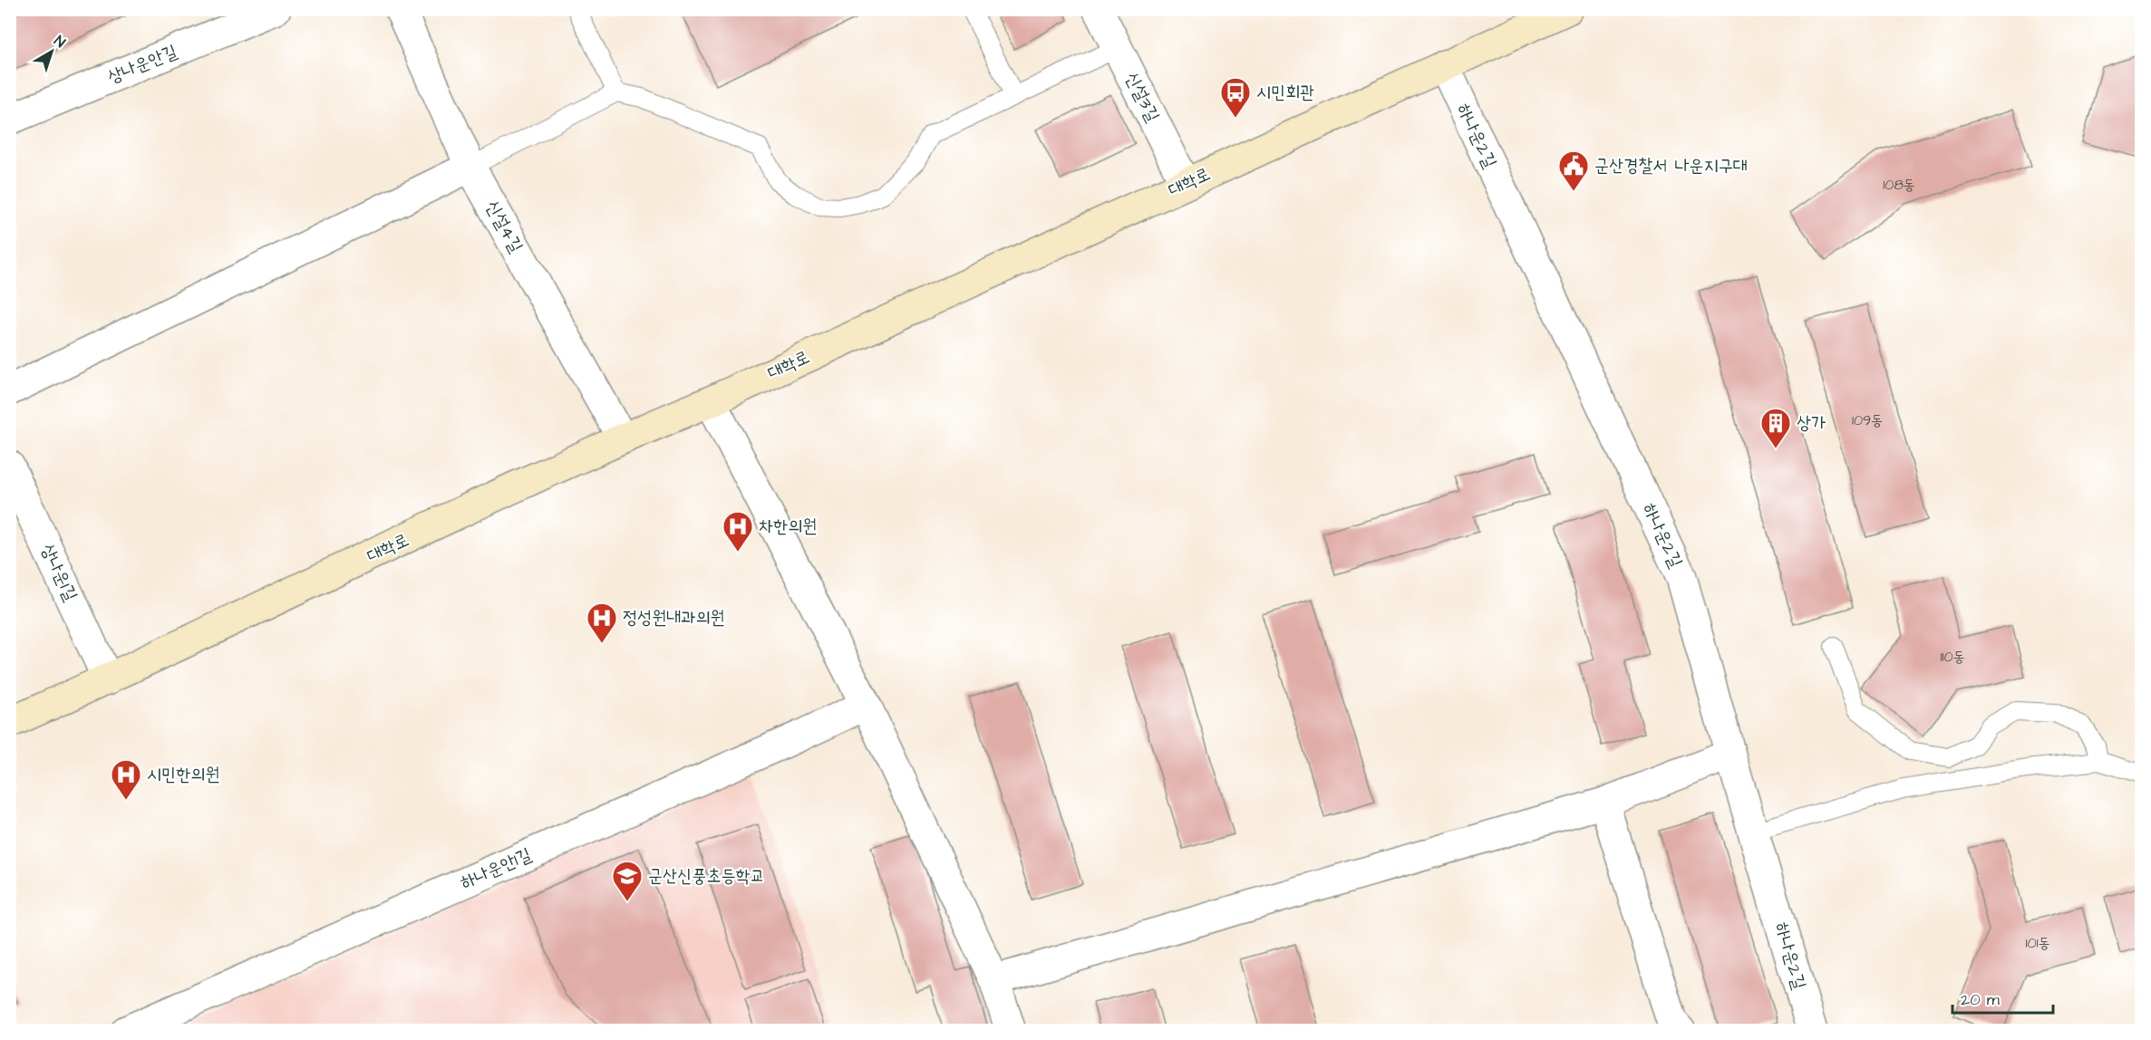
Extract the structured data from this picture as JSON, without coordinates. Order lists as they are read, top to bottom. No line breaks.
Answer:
{"streets":{"street":["상나운안길","신설3길","하나운2길","대학로","신설4길","상나운1길","하나운안1길"]},"crossings":[["신설3길","대학로"],["하나운2길","대학로"],["대학로","신설4길"],["대학로","상나운1길"]],"places":{"bus stop":["시민회관"],"public building":["군산경찰서 나운지구대"],"building":["상가"],"hospital":["차한의원","정성원내과의원","시민한의원"],"school or university":["군산신풍초등학교"]},"house_numbers":["108동","109동","110동","101동"],"scale_bar":"20 m","north":"top right"}
